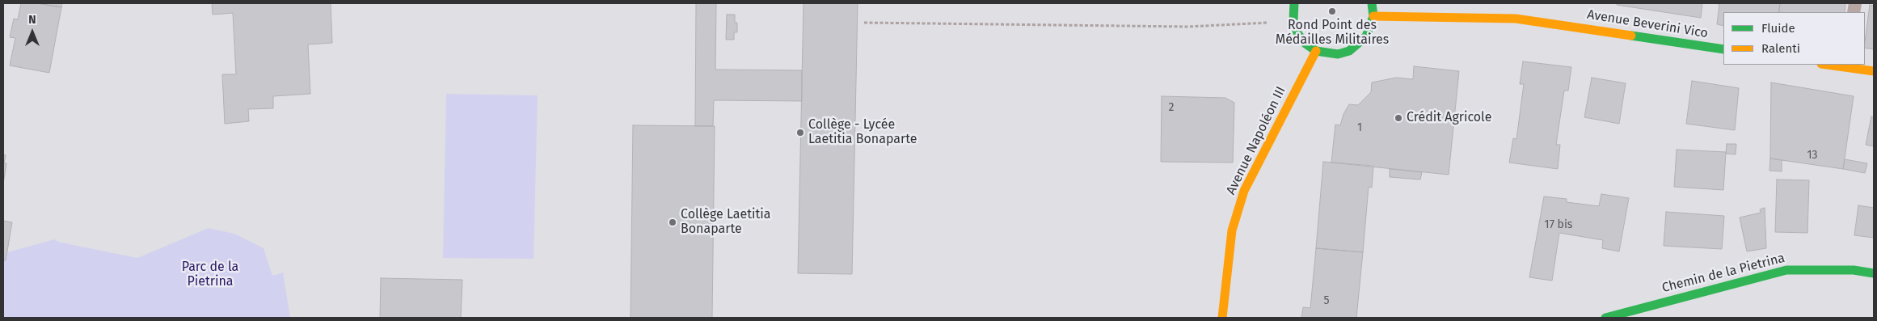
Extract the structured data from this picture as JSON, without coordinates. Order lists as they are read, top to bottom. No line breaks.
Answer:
{"streets":{"main road":["Avenue Beverini Vico","Avenue Napoléon III","Chemin de la Pietrina"]},"parks":["Parc de la Pietrina"],"places":["Rond Point des Médailles Militaires","Crédit Agricole","Collège - Lycée Laetitia Bonaparte","Collège Laetitia Bonaparte"],"house_numbers":["2","1","13","17 bis","5"],"legend":["Fluide","Ralenti"],"north":"top"}
